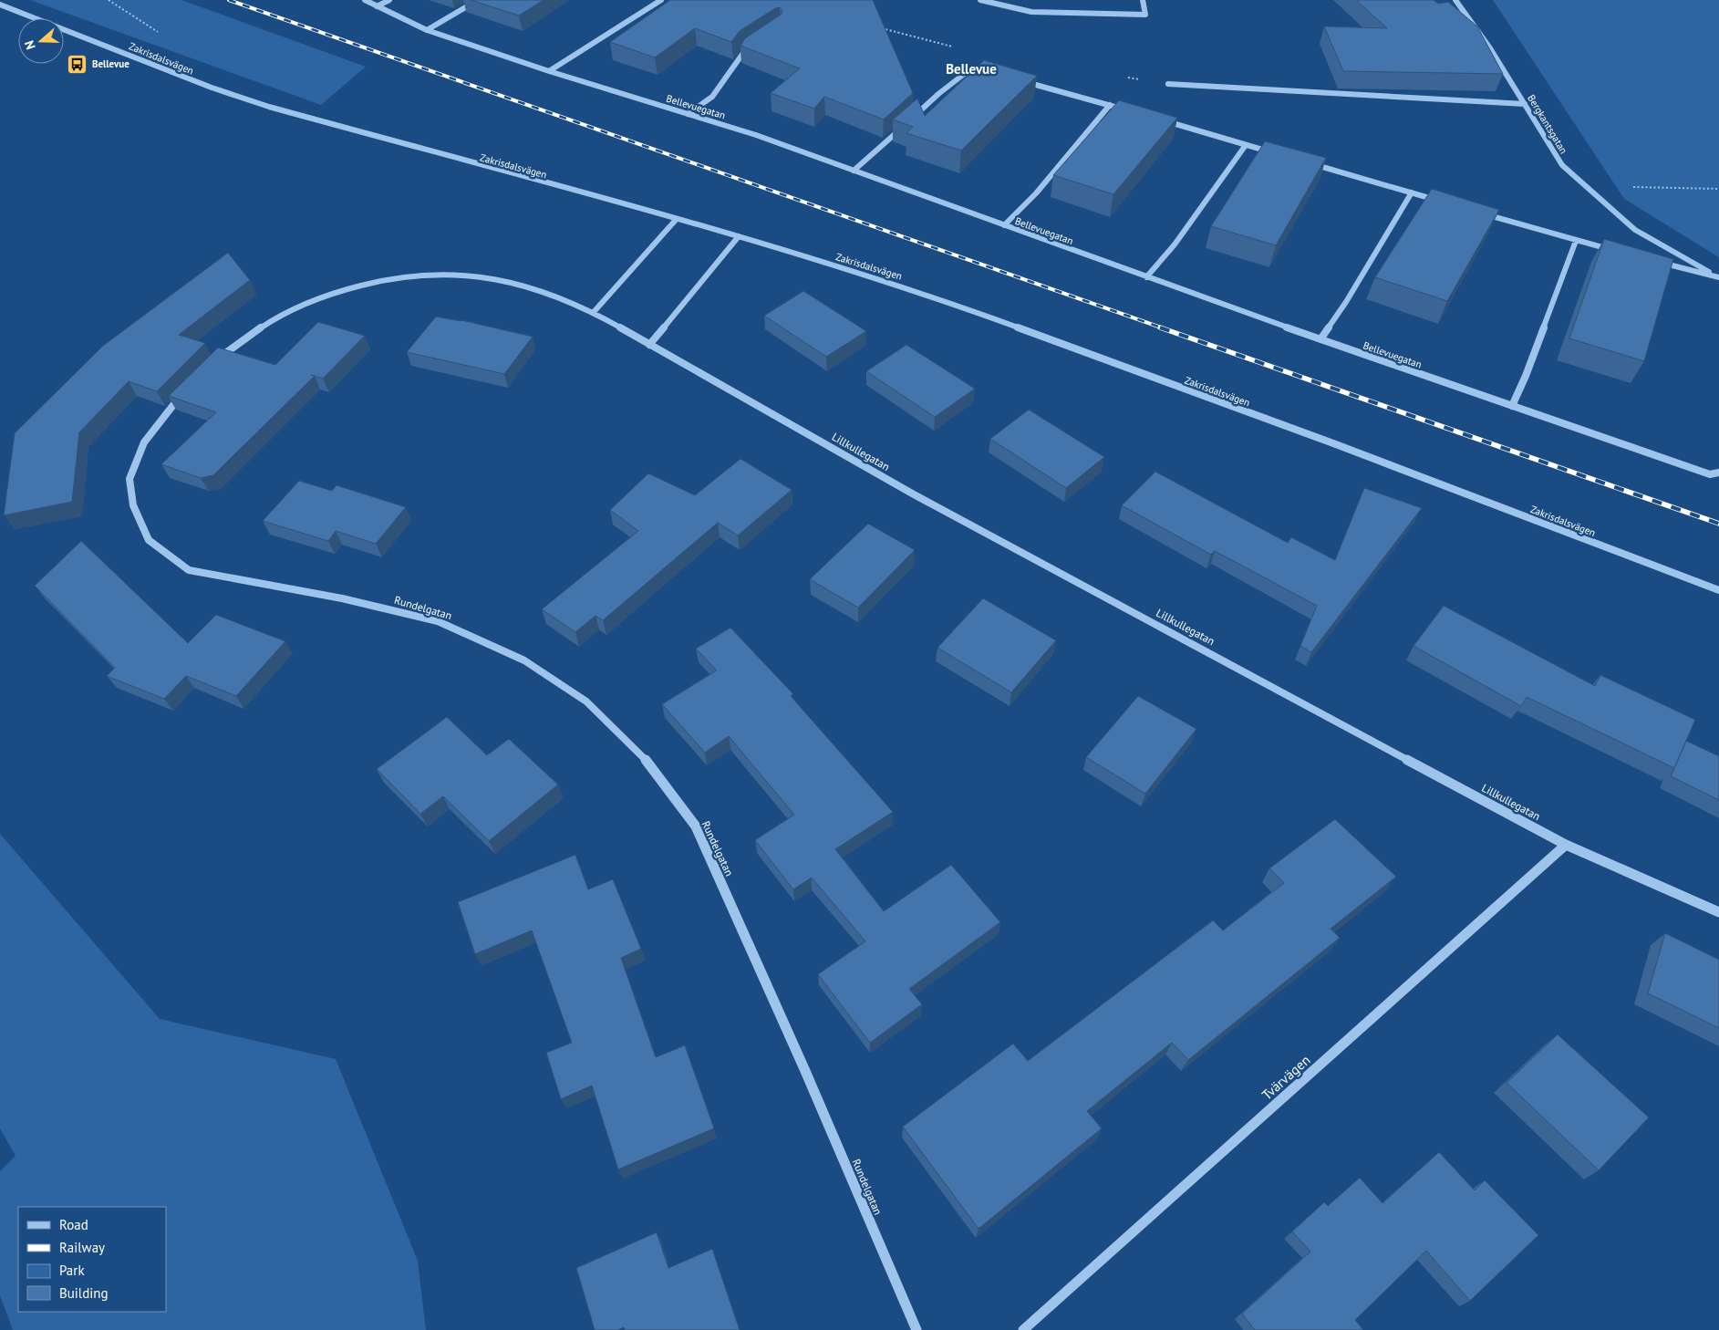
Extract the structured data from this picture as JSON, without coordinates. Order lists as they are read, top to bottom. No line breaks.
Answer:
{"streets":{"street":["Zakrisdalsvägen","Bellevuegatan","Bergkantsgatan","Lillkullegatan","Rundelgatan","Tvärvägen"]},"crossings":[["Lillkullegatan","Tvärvägen"]],"districts":["Bellevue"],"places":{"bus stop":["Bellevue"]},"legend":["Road","Railway","Park","Building"],"north":"left"}
